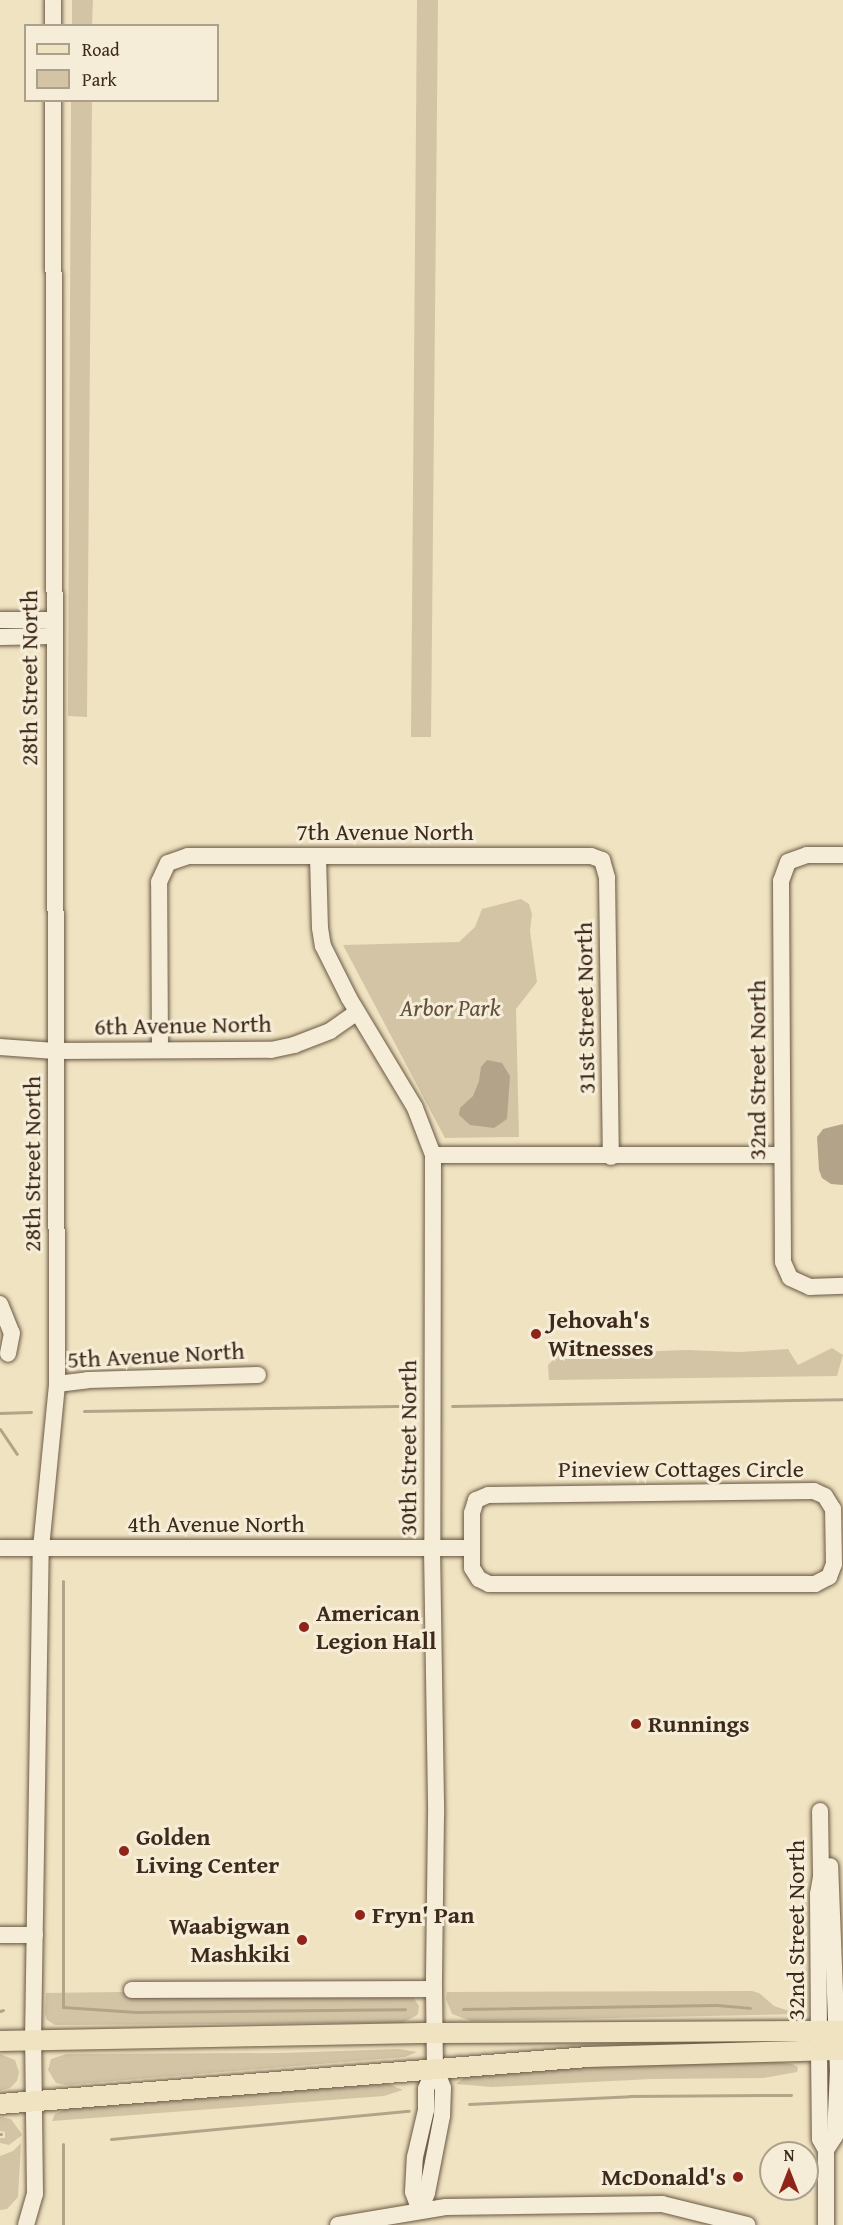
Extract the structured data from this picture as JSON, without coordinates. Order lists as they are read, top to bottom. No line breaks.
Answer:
{"streets":{"street":["28th Street North","7th Avenue North","31st Street North","6th Avenue North","32nd Street North","5th Avenue North","30th Street North","Pineview Cottages Circle","4th Avenue North"]},"crossings":[["28th Street North","6th Avenue North"],["28th Street North","5th Avenue North"],["28th Street North","4th Avenue North"],["7th Avenue North","31st Street North"],["7th Avenue North","6th Avenue North"],["7th Avenue North","30th Street North"],["6th Avenue North","30th Street North"],["30th Street North","4th Avenue North"]],"parks":["Arbor Park"],"places":["Jehovah's Witnesses","American Legion Hall","Runnings","Golden Living Center","Fryn' Pan","Waabigwan Mashkiki","McDonald's"],"legend":["Road","Park"],"north":"top"}
